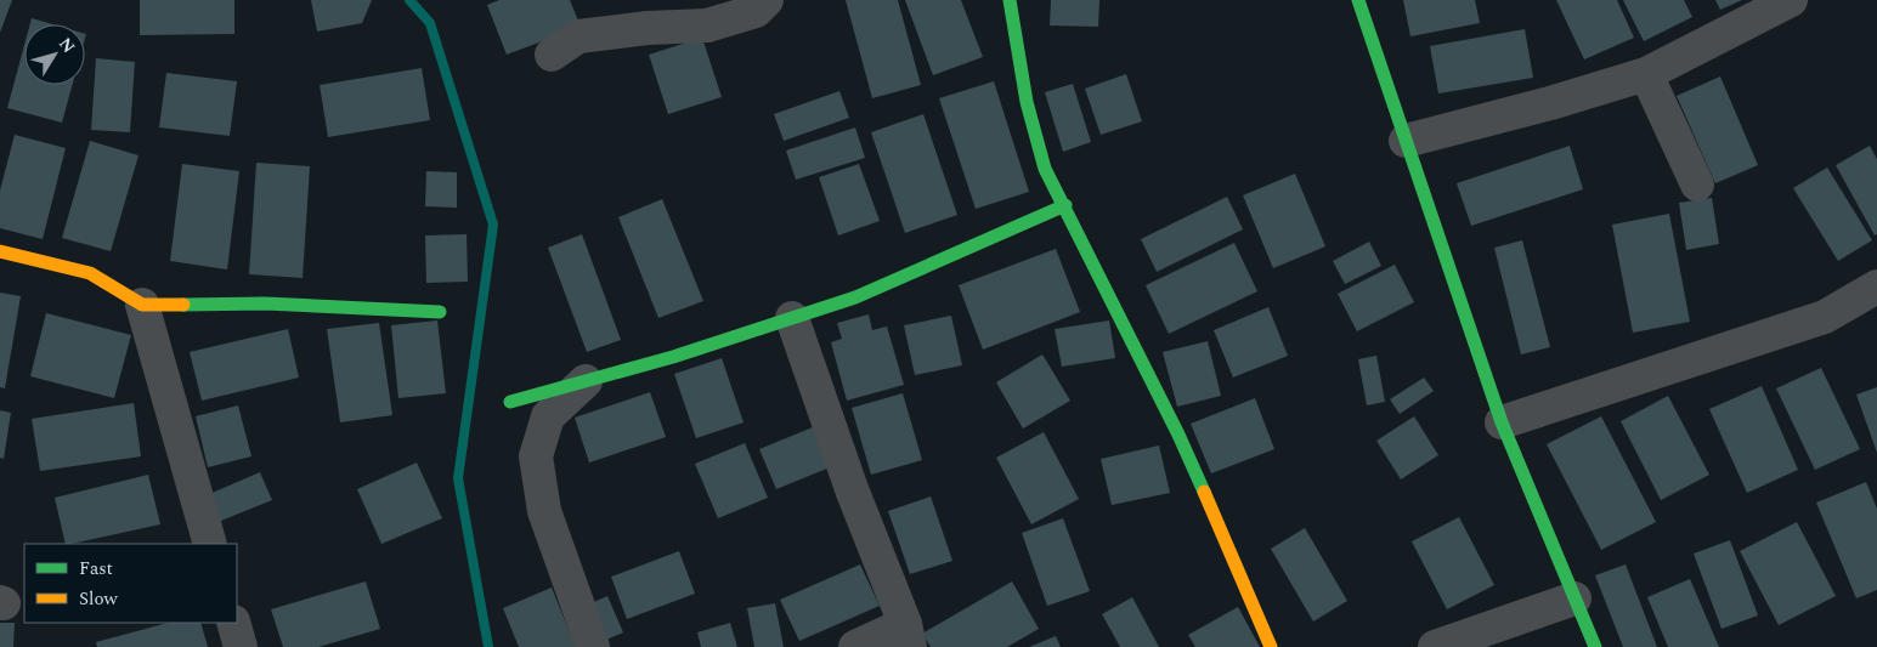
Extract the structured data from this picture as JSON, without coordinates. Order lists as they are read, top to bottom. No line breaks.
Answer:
{"legend":["Fast","Slow"],"north":"top right"}
